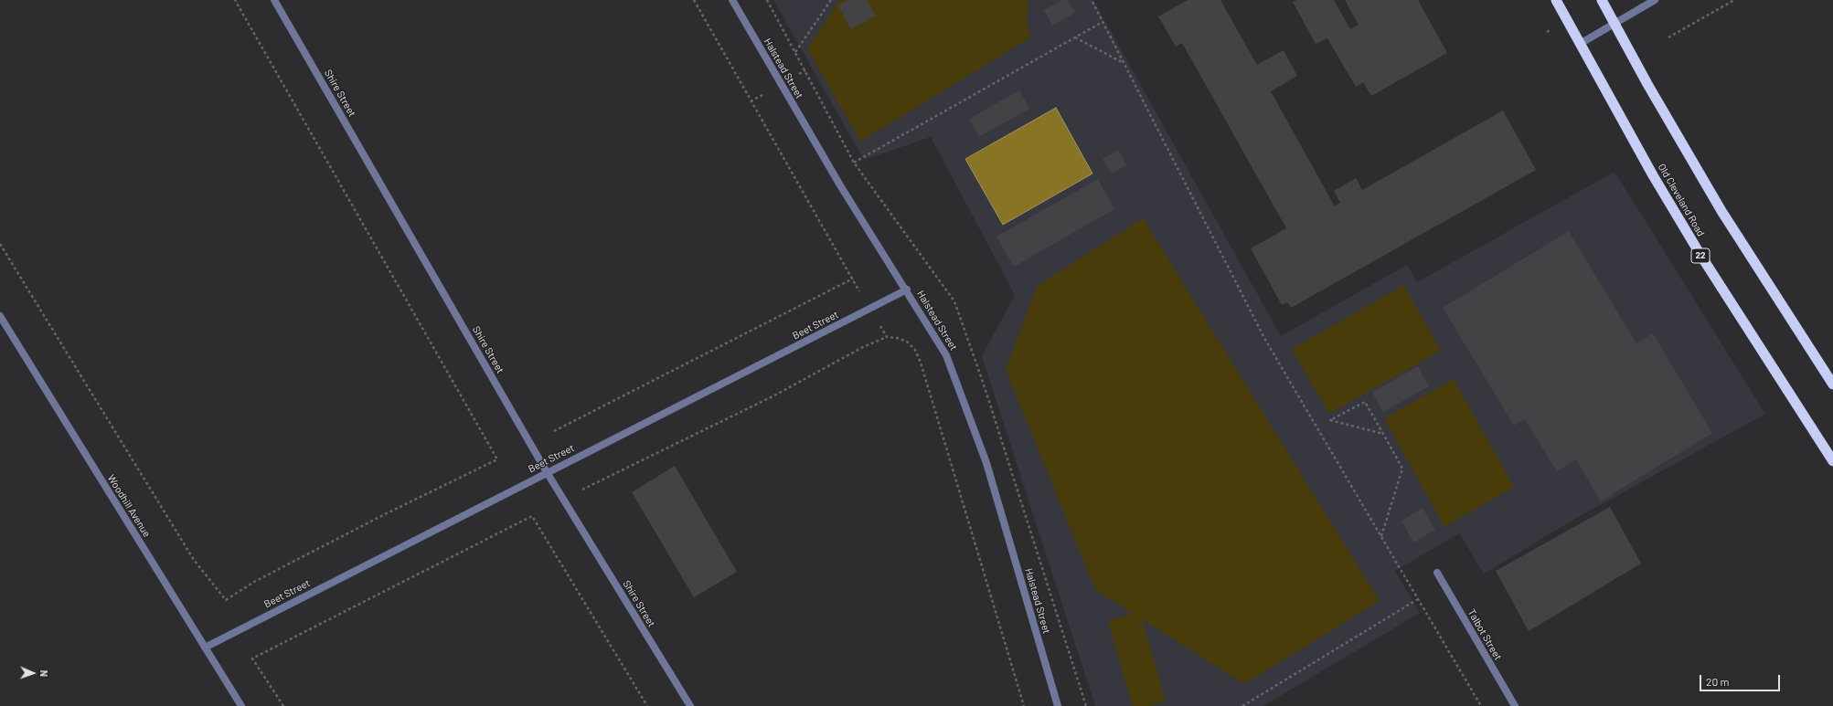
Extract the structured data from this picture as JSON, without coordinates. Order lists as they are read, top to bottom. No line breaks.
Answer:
{"streets":{"highway":["Old Cleveland Road","22"],"street":["Halstead Street","Shire Street","Beet Street","Woodhill Avenue","Talbot Street"]},"crossings":[["Halstead Street","Beet Street"],["Shire Street","Beet Street"],["Beet Street","Woodhill Avenue"]],"scale_bar":"20 m","north":"right"}
